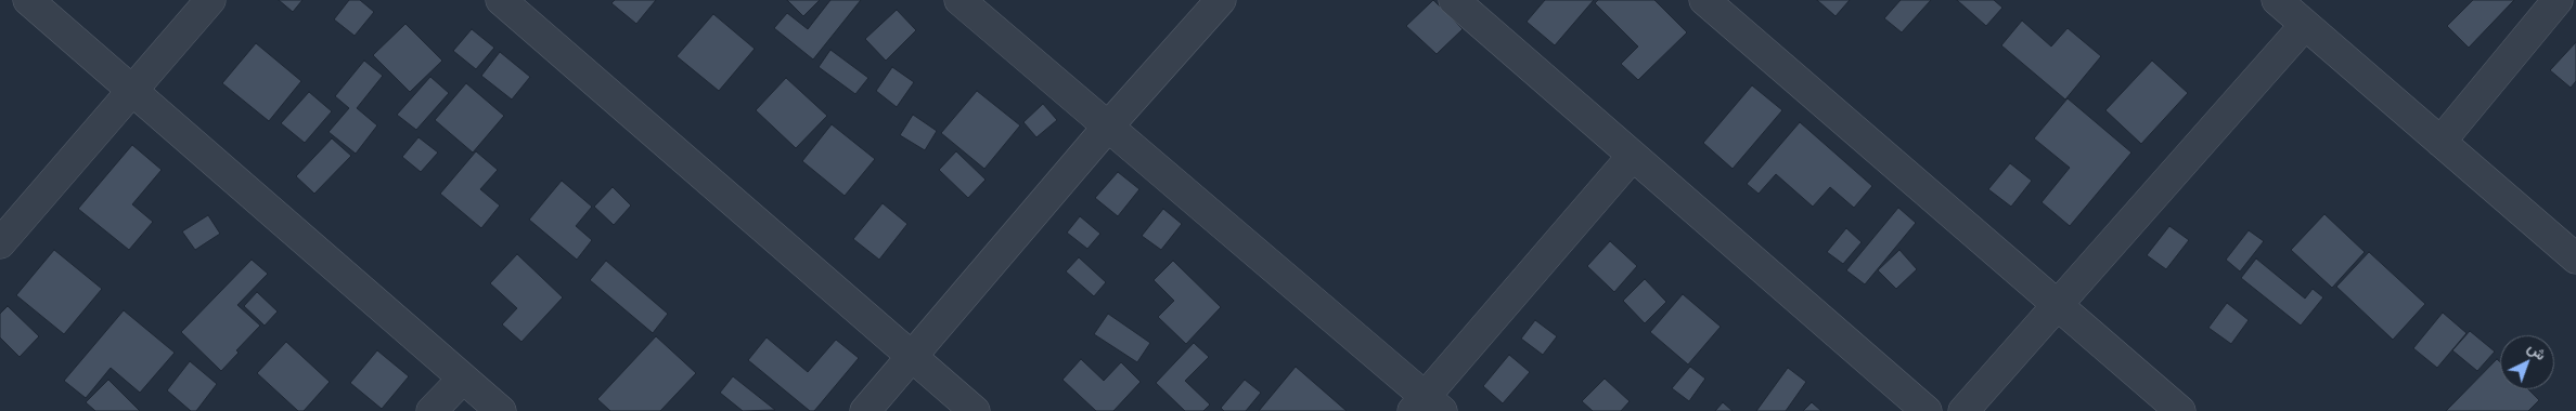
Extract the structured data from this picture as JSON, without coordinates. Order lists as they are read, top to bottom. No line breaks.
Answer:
{"north":"top right"}
